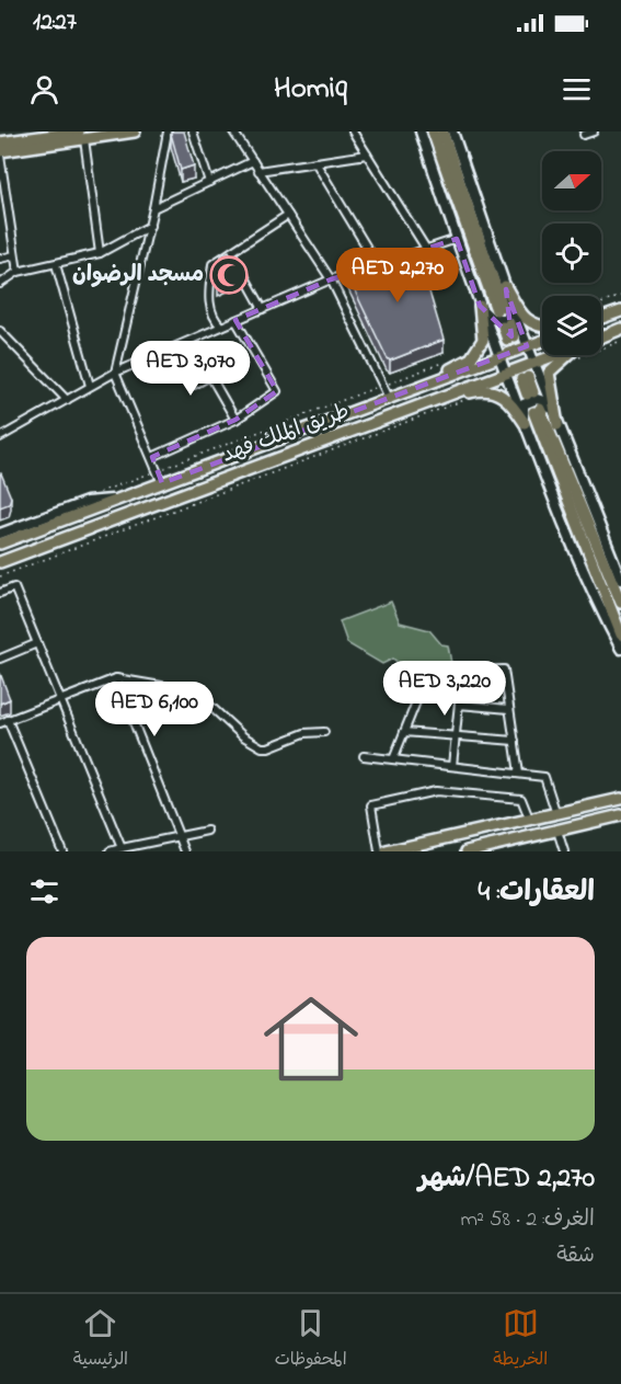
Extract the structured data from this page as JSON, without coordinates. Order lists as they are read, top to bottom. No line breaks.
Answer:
{"streets":{"main road":["طريق الملك فهد"]},"places":{"mosque":["مسجد الرضوان"]},"north":"right","page":{"status":"12:27","header":"Homiq","price":["AED 2,270","AED 3,070","AED 3,220","AED 6,100"],"heading":"العقارات: 4","list":[{"name":"AED 2,270/شهر","note":"الغرف: 2 · 58 m² · شقة"}],"tabs":["الخريطة","المحفوظات","الرئيسية"]}}
